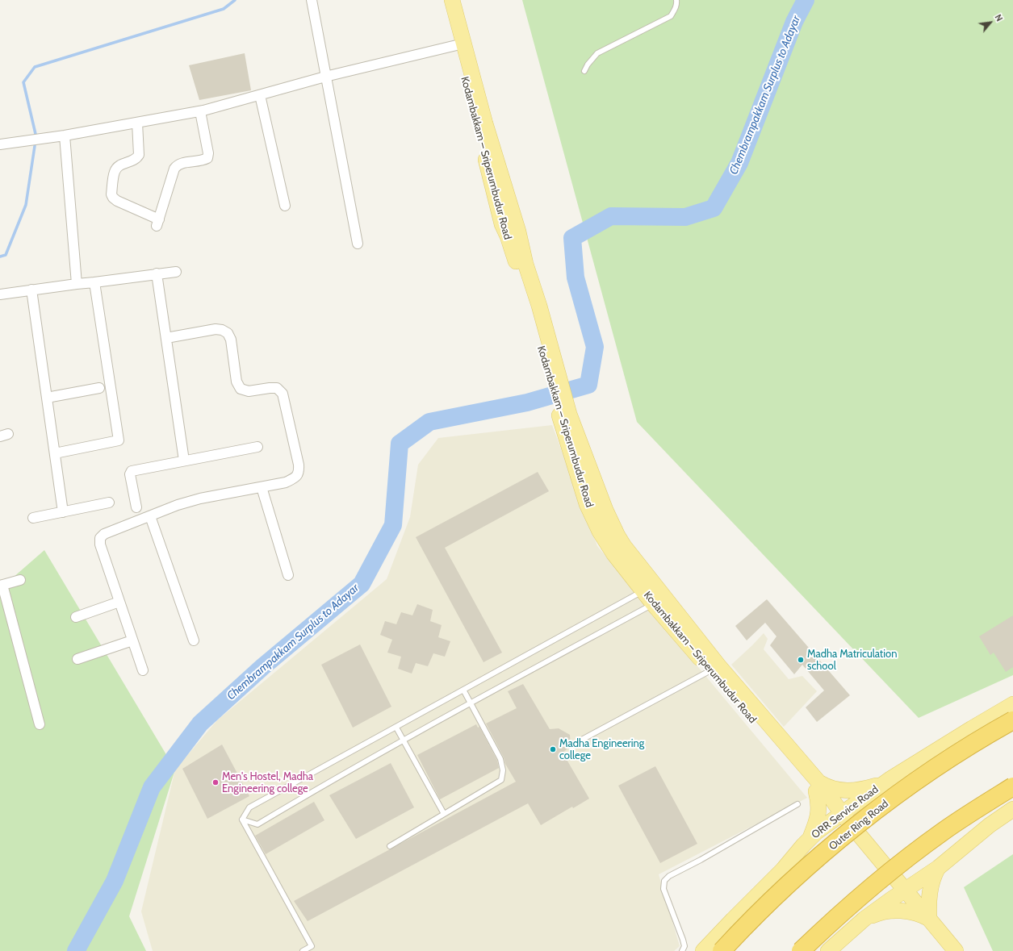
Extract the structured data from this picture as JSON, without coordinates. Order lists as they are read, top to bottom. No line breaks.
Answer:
{"streets":{"highway":["Outer Ring Road"],"main road":["Kodambakkam – Sriperumbudur Road","ORR Service Road"]},"crossings":[["Kodambakkam – Sriperumbudur Road","ORR Service Road"]],"water":["Chembrampakkam Surplus to Adayar"],"places":["Madha Matriculation school","Madha Engineering college","Men's Hostel, Madha Engineering college"],"north":"top right"}
